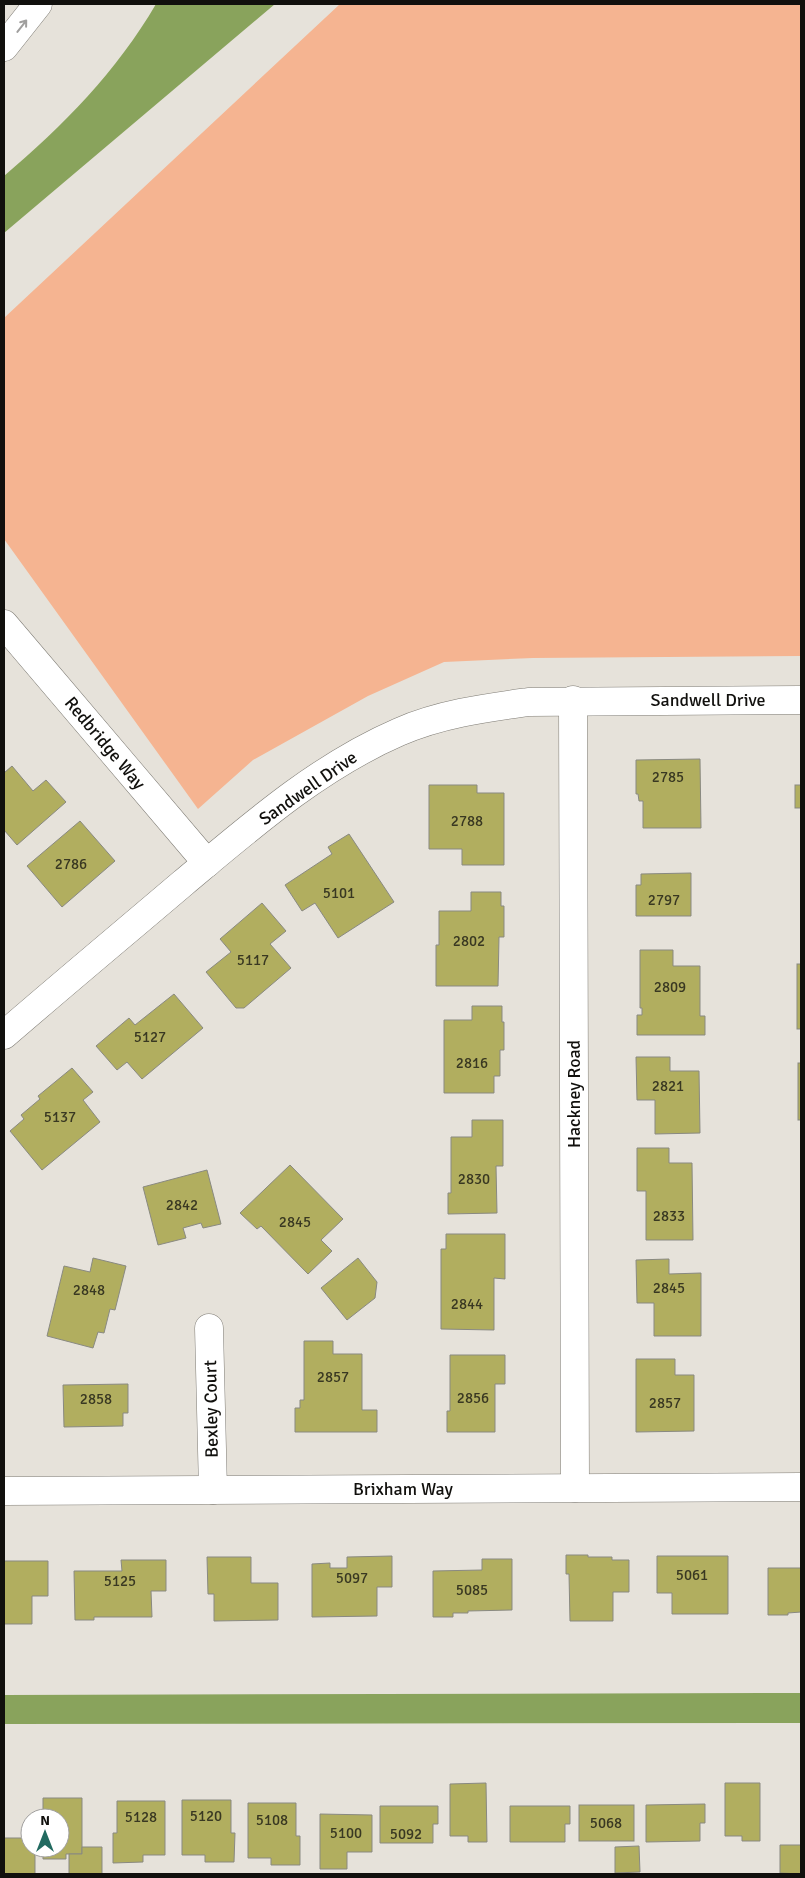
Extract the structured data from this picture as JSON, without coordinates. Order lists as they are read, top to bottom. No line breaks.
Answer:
{"streets":{"street":["Sandwell Drive","Redbridge Way","Hackney Road","Bexley Court","Brixham Way"]},"crossings":[["Sandwell Drive","Redbridge Way"],["Sandwell Drive","Hackney Road"],["Hackney Road","Brixham Way"],["Bexley Court","Brixham Way"]],"house_numbers":["2785","2788","2786","5101","2797","2802","5117","2809","5127","2816","2821","5137","2830","2842","2833","2845","2845","2848","2844","2857","2856","2858","2857","5061","5097","5125","5085","5120","5128","5108","5068","5100","5092"],"north":"top"}
